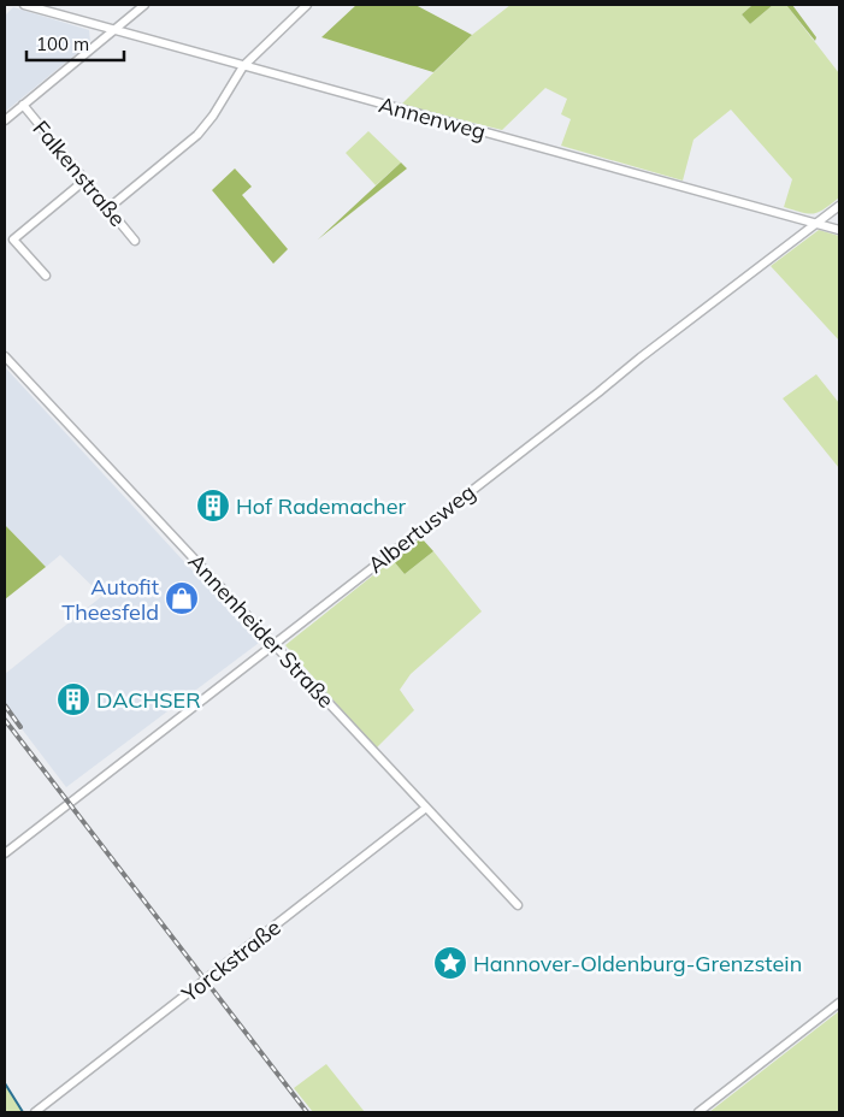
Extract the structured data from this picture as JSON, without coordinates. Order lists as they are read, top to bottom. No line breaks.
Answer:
{"streets":{"street":["Annenweg","Falkenstraße","Albertusweg","Annenheider Straße","Yorckstraße"]},"crossings":[["Annenweg","Albertusweg"],["Albertusweg","Annenheider Straße"],["Annenheider Straße","Yorckstraße"]],"places":{"building":["Hof Rademacher","DACHSER"],"shop":["Autofit Theesfeld"],"place":["Hannover-Oldenburg-Grenzstein"]},"scale_bar":"100 m"}
